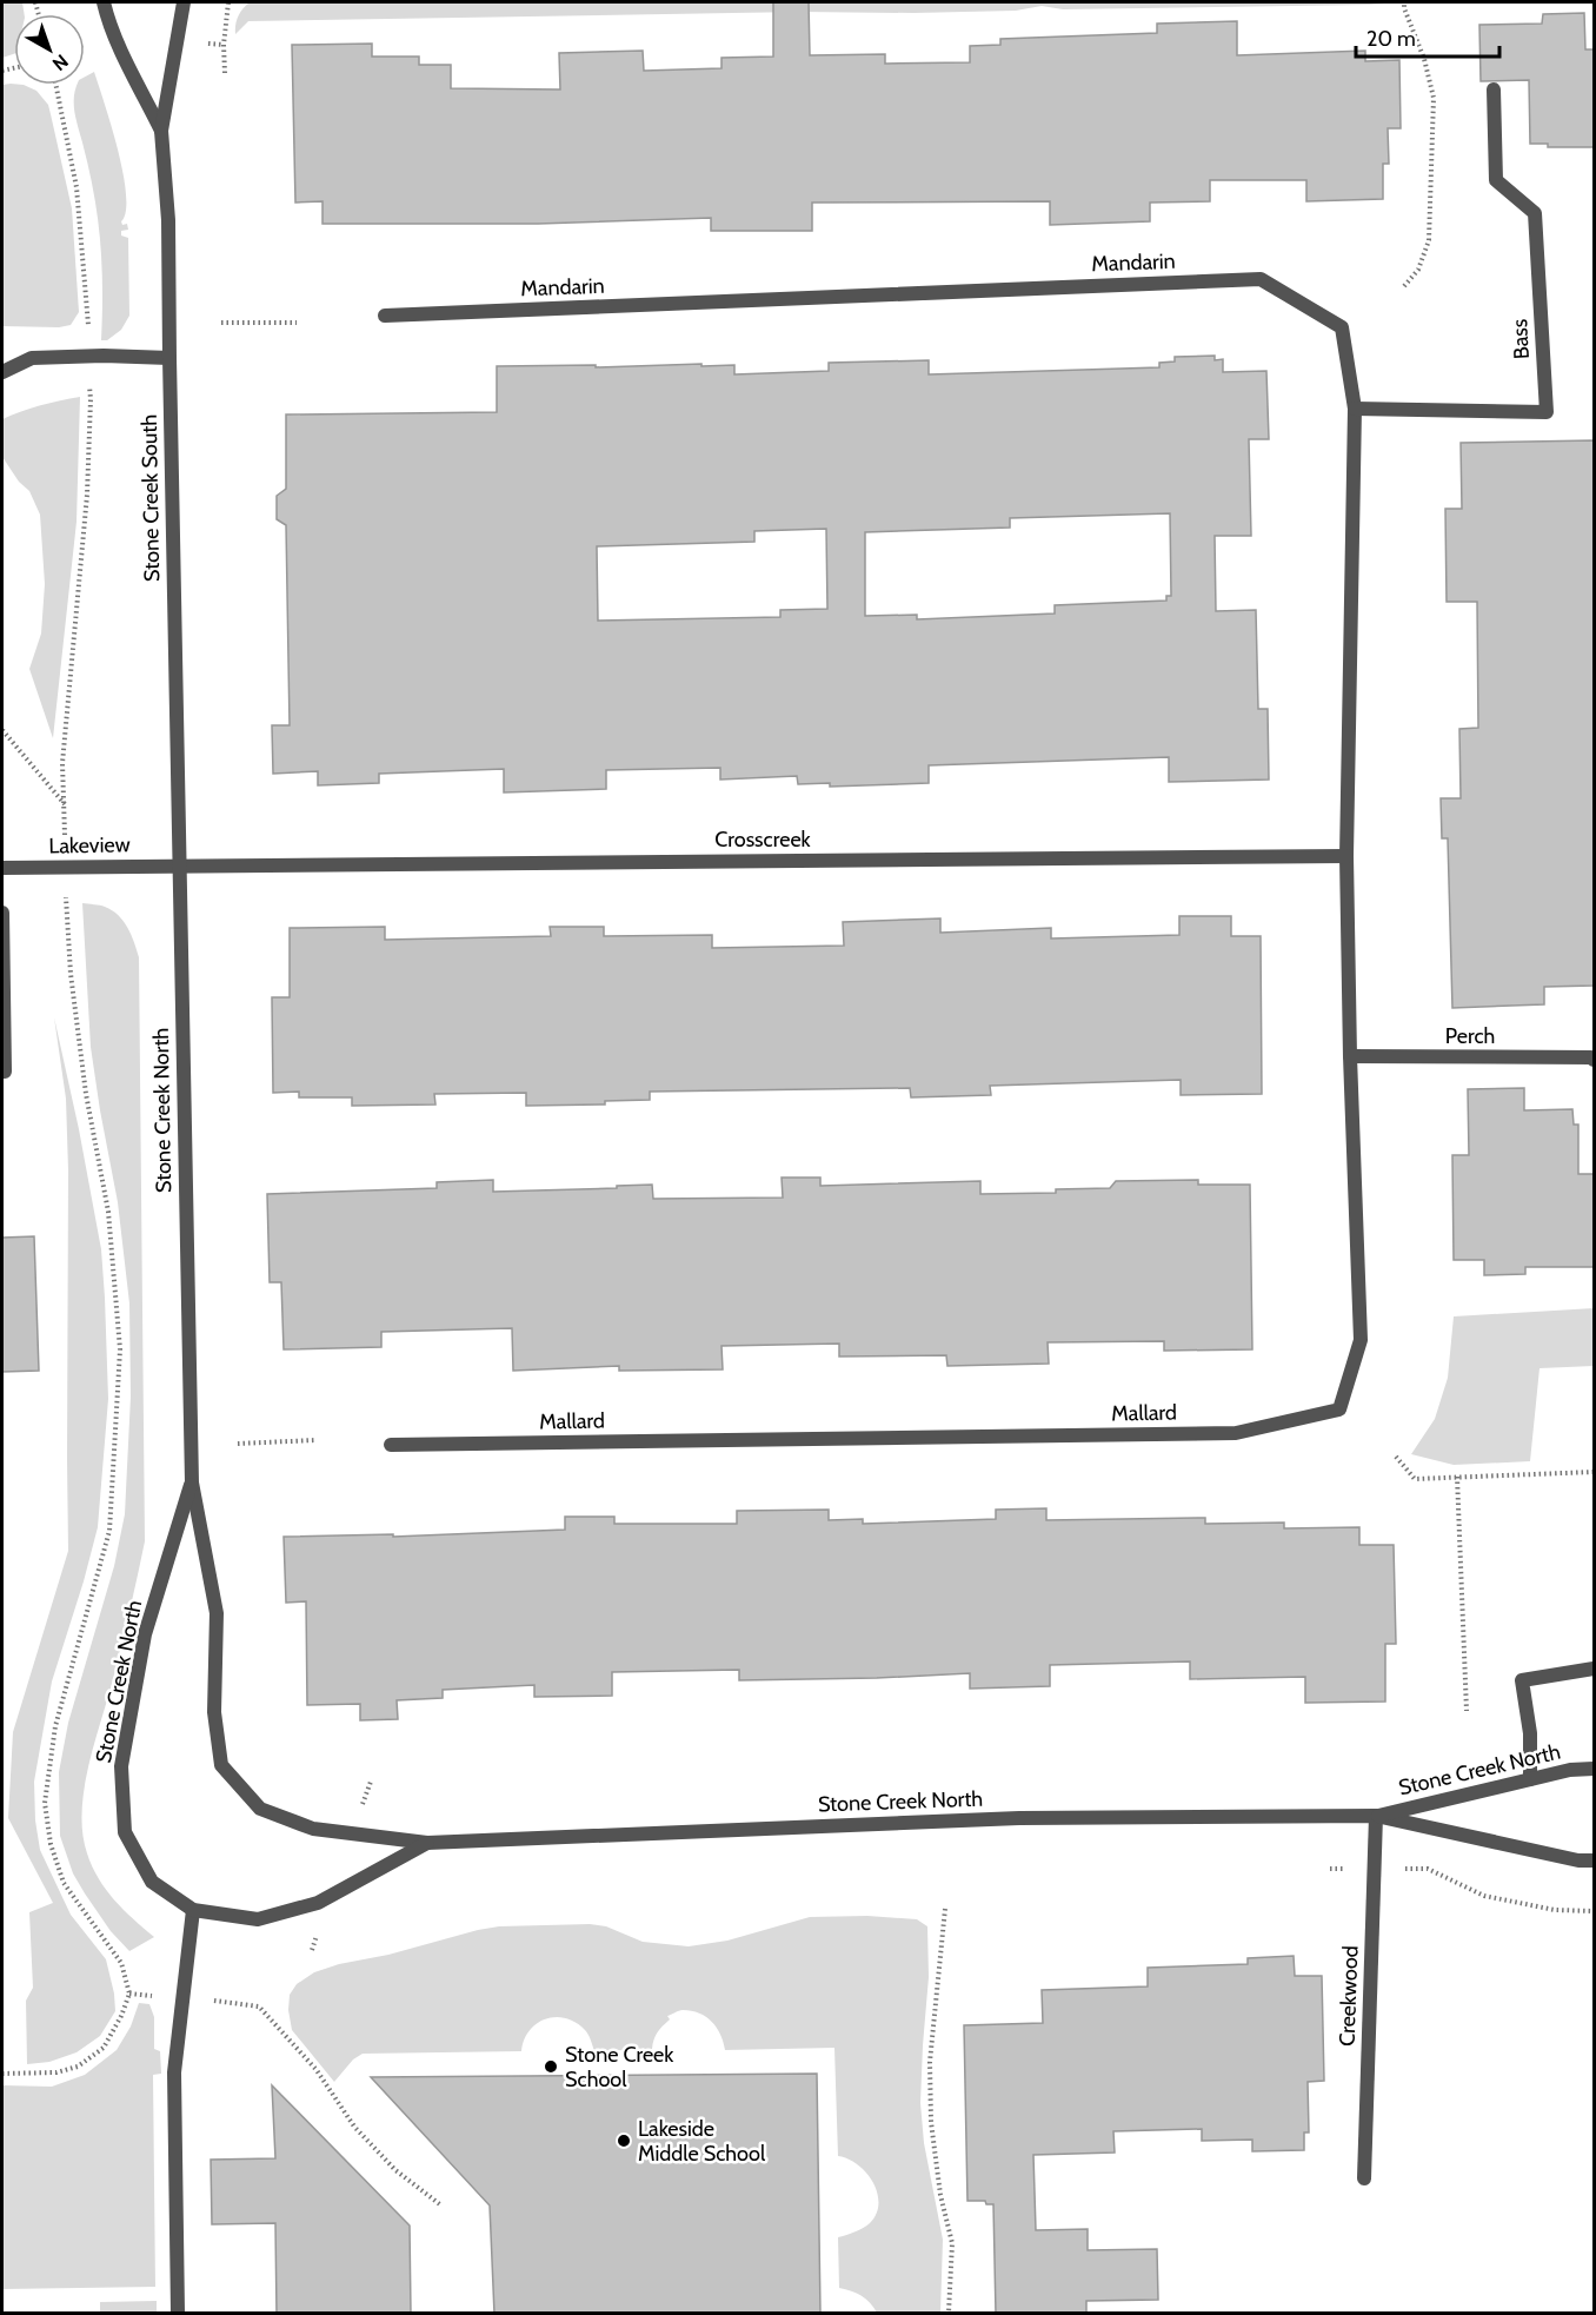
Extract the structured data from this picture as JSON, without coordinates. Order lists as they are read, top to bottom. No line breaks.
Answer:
{"streets":{"street":["Mandarin","Bass","Stone Creek South","Crosscreek","Lakeview","Perch","Stone Creek North","Mallard","Creekwood"]},"crossings":[["Mandarin","Bass"],["Mandarin","Crosscreek"],["Mandarin","Mallard"],["Stone Creek South","Crosscreek"],["Stone Creek South","Lakeview"],["Stone Creek South","Stone Creek North"],["Crosscreek","Lakeview"],["Crosscreek","Stone Creek North"],["Crosscreek","Mallard"],["Lakeview","Stone Creek North"],["Perch","Mallard"],["Stone Creek North","Creekwood"]],"places":["Stone Creek School","Lakeside Middle School"],"scale_bar":"20 m","north":"bottom right"}
